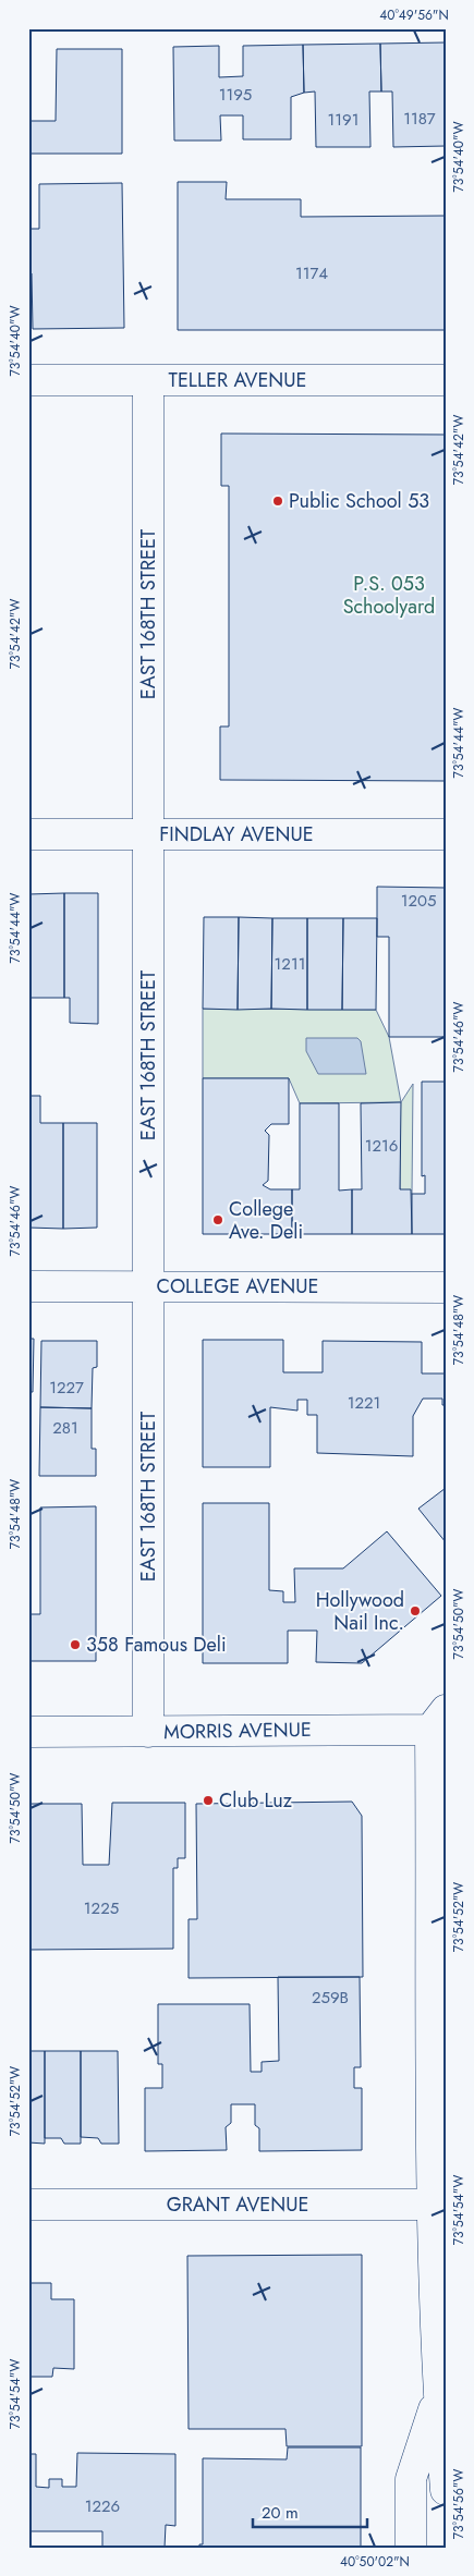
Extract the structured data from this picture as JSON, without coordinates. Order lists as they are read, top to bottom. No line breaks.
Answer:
{"streets":{"street":["TELLER AVENUE","EAST 168TH STREET","FINDLAY AVENUE","COLLEGE AVENUE","MORRIS AVENUE","GRANT AVENUE"]},"crossings":[["TELLER AVENUE","EAST 168TH STREET"],["EAST 168TH STREET","FINDLAY AVENUE"],["EAST 168TH STREET","COLLEGE AVENUE"],["EAST 168TH STREET","MORRIS AVENUE"]],"parks":["P.S. 053 Schoolyard"],"places":["Public School 53","College Ave. Deli","Hollywood Nail Inc.","358 Famous Deli","Club Luz"],"house_numbers":["1195","1187","1191","1174","1205","1211","1216","1227","1221","281","1225","259B","1226"],"scale_bar":"20 m","coordinates":["40°49'56\"N","73°54'40\"W","73°54'42\"W","73°54'44\"W","73°54'46\"W","73°54'48\"W","73°54'50\"W","73°54'52\"W","73°54'54\"W","73°54'56\"W","40°50'02\"N"]}
